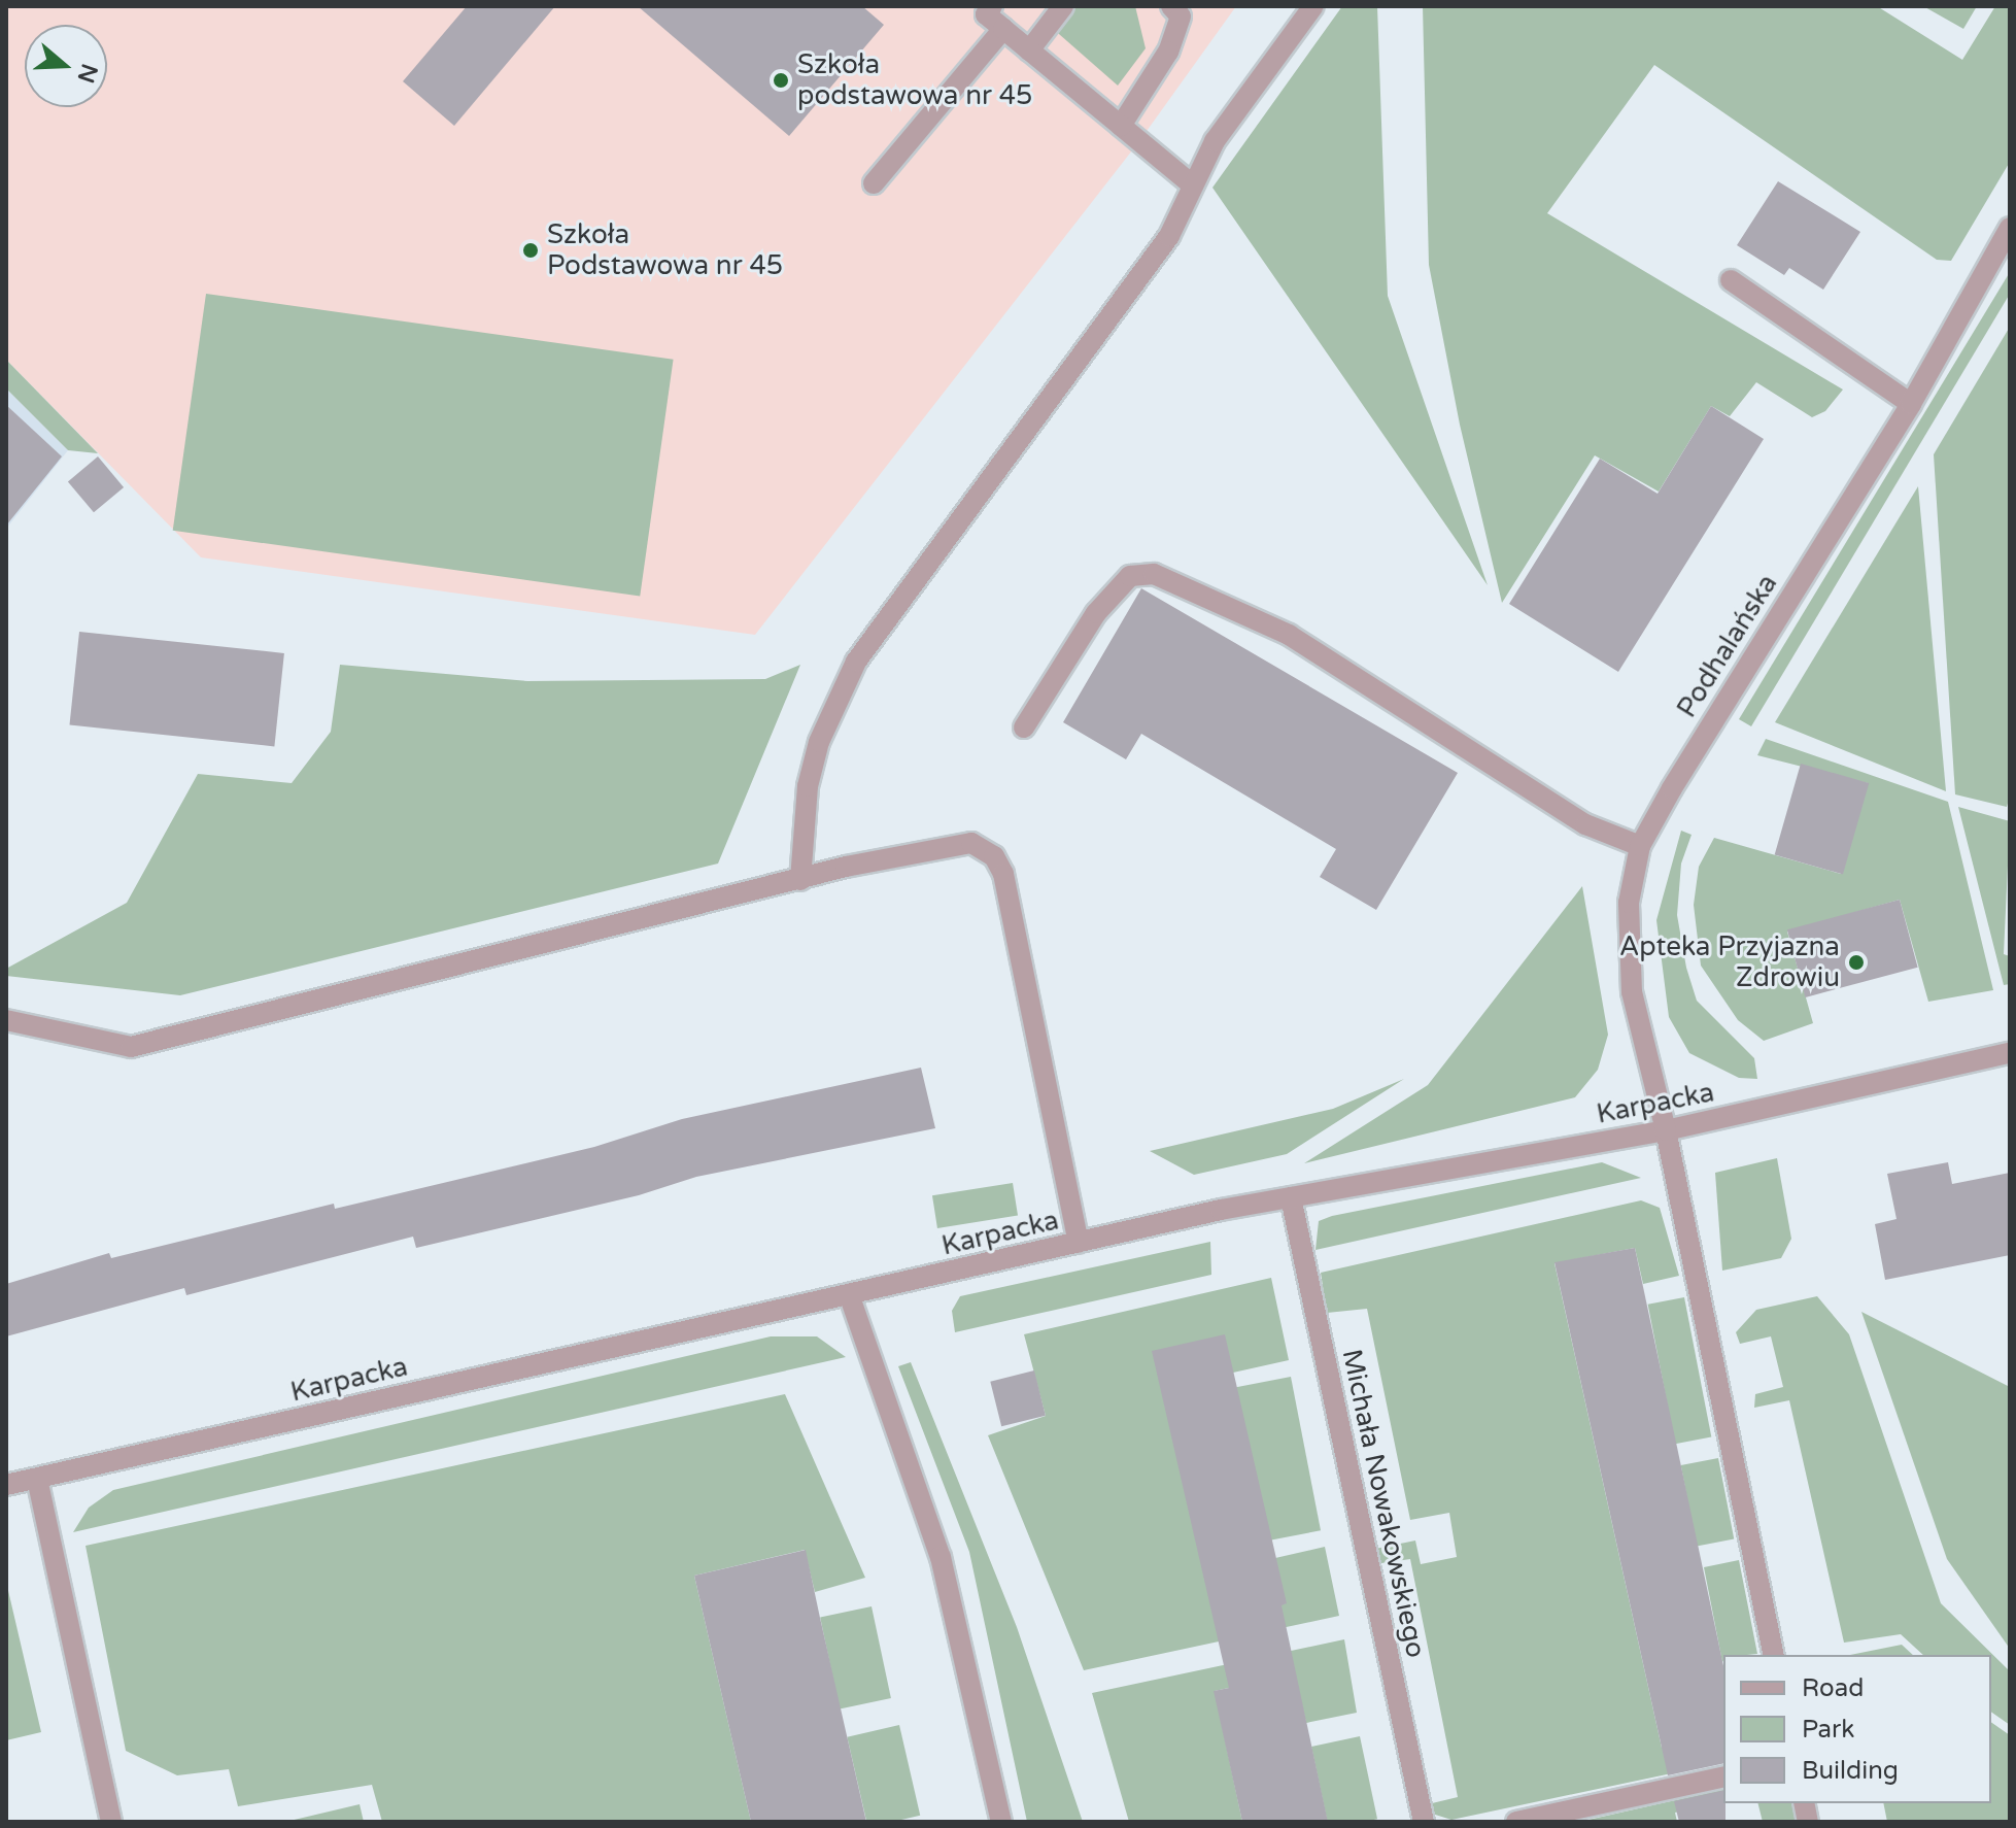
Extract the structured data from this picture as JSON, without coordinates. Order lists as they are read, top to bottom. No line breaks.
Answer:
{"streets":{"street":["Podhalańska","Karpacka","Michała Nowakowskiego"]},"crossings":[["Podhalańska","Karpacka"],["Karpacka","Michała Nowakowskiego"]],"places":["Szkoła podstawowa nr 45","Szkoła Podstawowa nr 45","Apteka Przyjazna Zdrowiu"],"legend":["Road","Park","Building"],"north":"right"}
